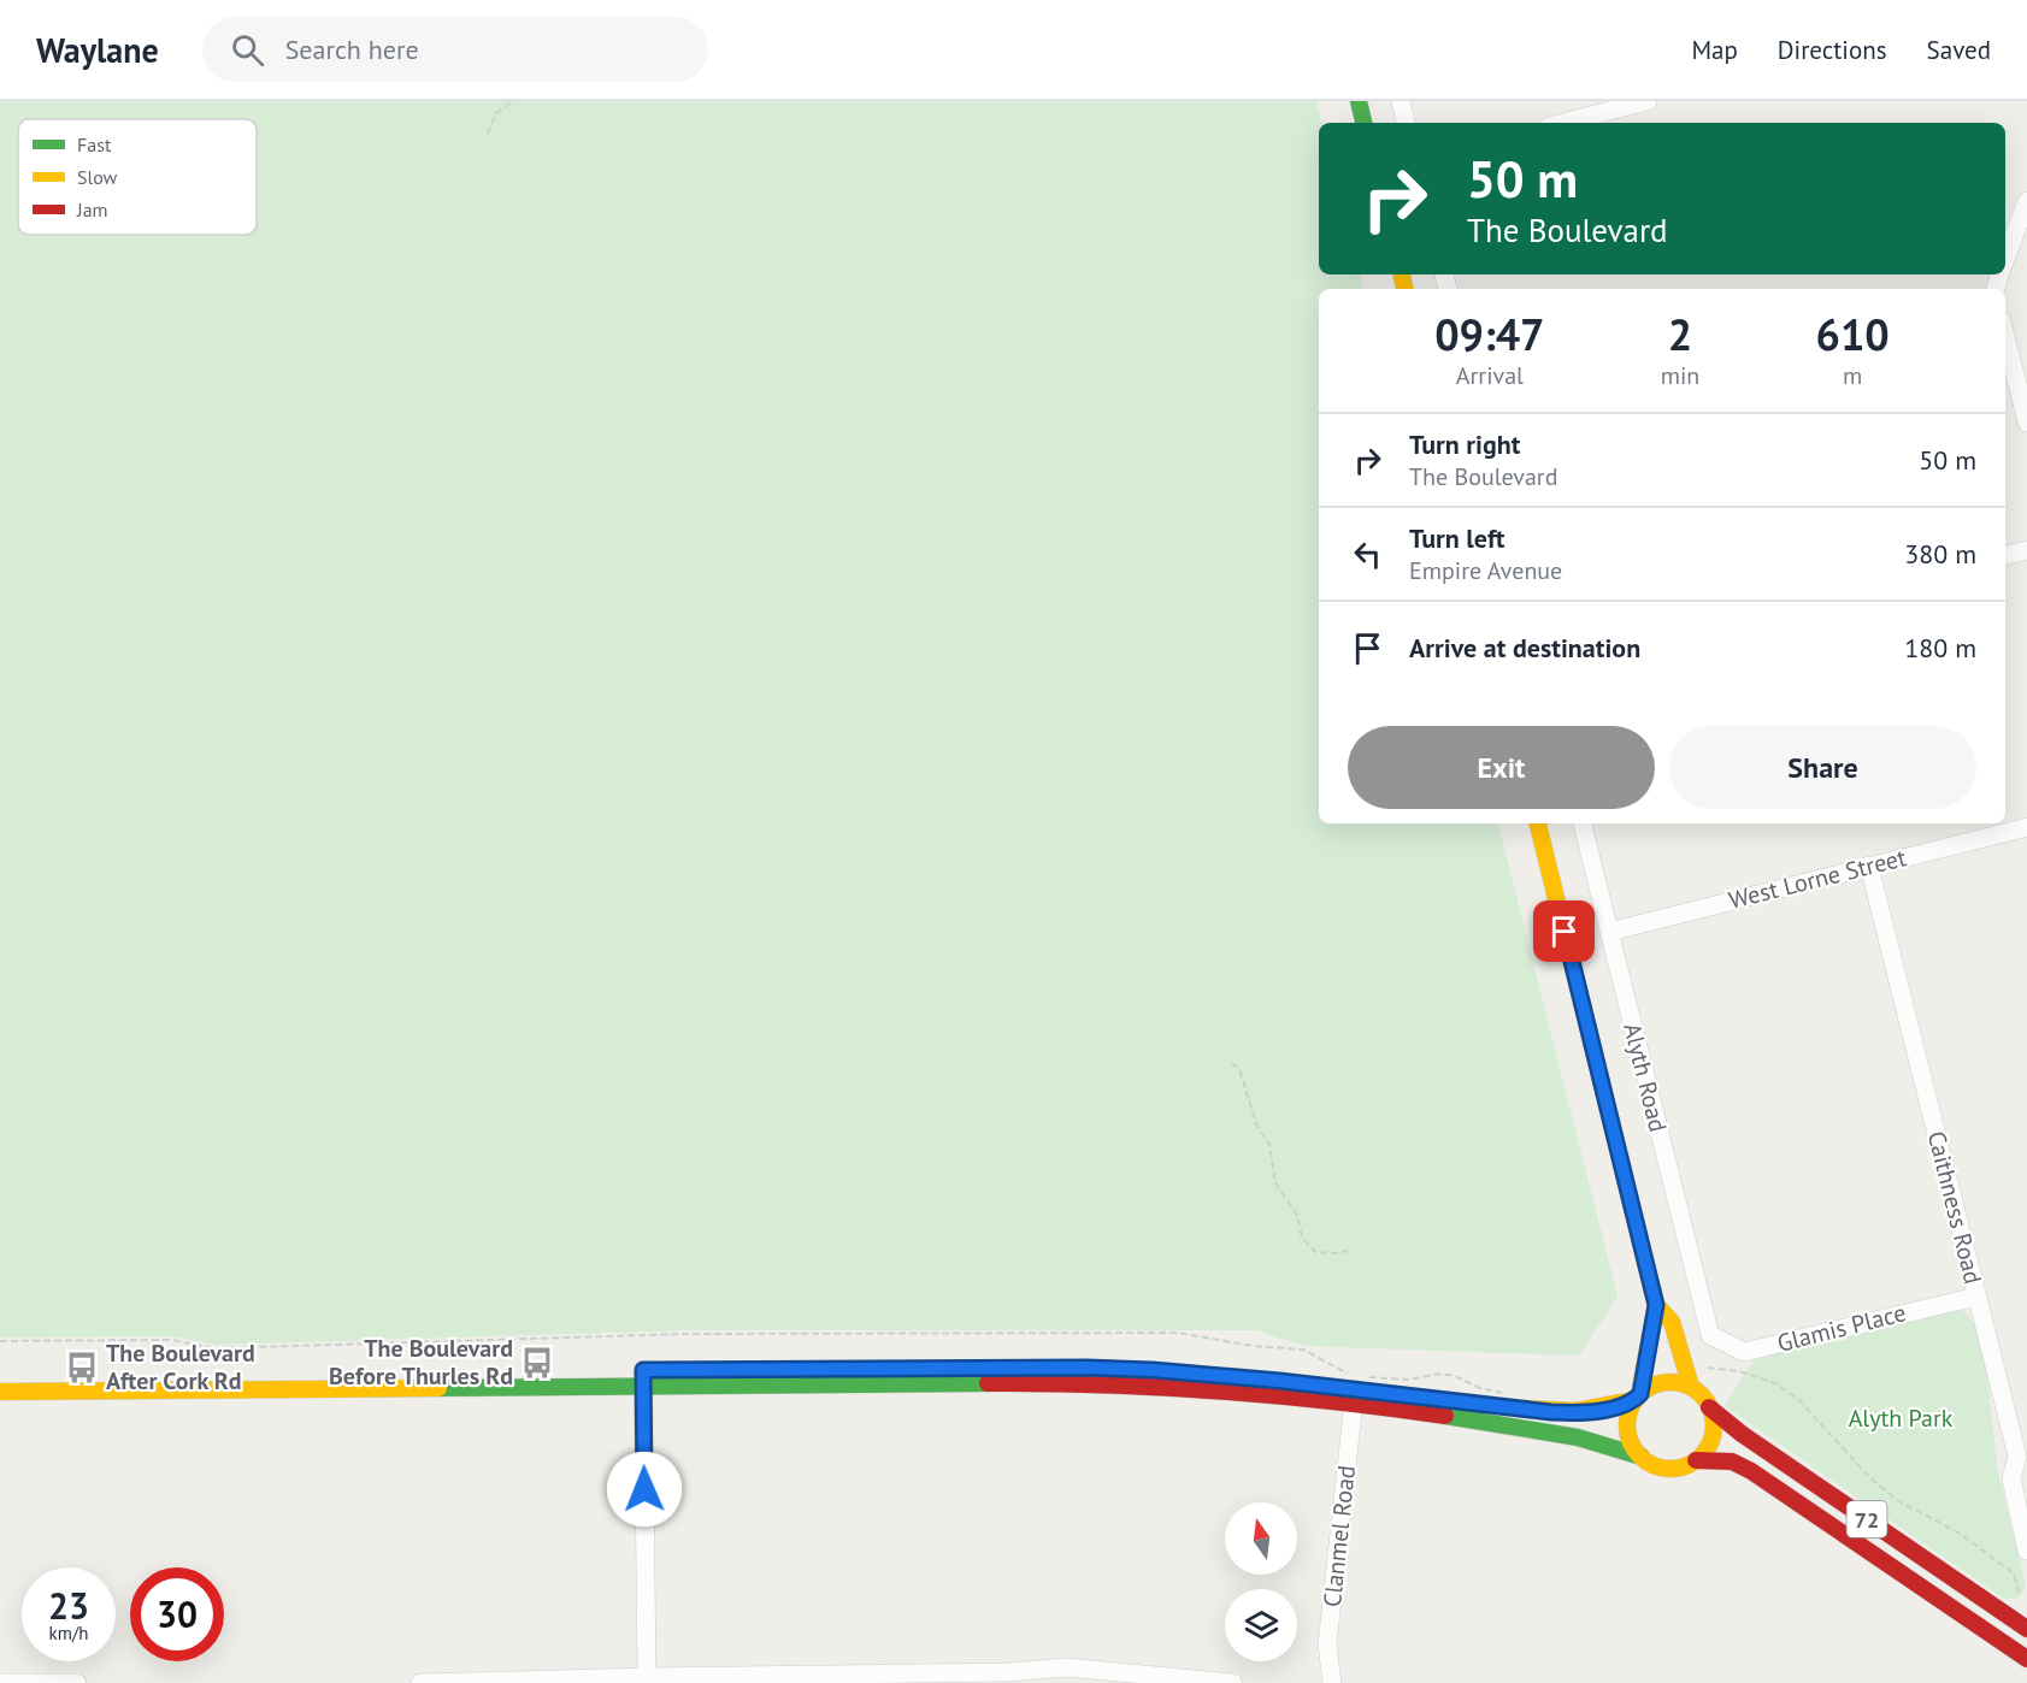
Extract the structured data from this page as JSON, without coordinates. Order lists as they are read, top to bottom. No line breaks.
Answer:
{"streets":{"main road":["72"],"street":["West Lorne Street","Alyth Road","Caithness Road","Glamis Place","Clanmel Road"]},"crossings":[["West Lorne Street","Alyth Road"],["West Lorne Street","Caithness Road"],["Alyth Road","Glamis Place"],["Caithness Road","Glamis Place"],["72","Clanmel Road"]],"parks":["Alyth Park"],"places":{"bus stop":["The Boulevard Before Thurles Rd","The Boulevard After Cork Rd"]},"legend":["Fast","Slow","Jam"],"north":"top","page":{"header":"Waylane","search":"Search here","nav":["Map","Directions","Saved"],"turn":["50 m","The Boulevard"],"eta":["09:47","Arrival","2","min","610","m"],"list":[{"name":"Turn right","note":"The Boulevard","value":"50 m"},{"name":"Turn left","note":"Empire Avenue","value":"380 m"},{"name":"Arrive at destination","value":"180 m"}],"buttons":["Exit","Share"],"speed":"23 km/h","limit":"30"}}
